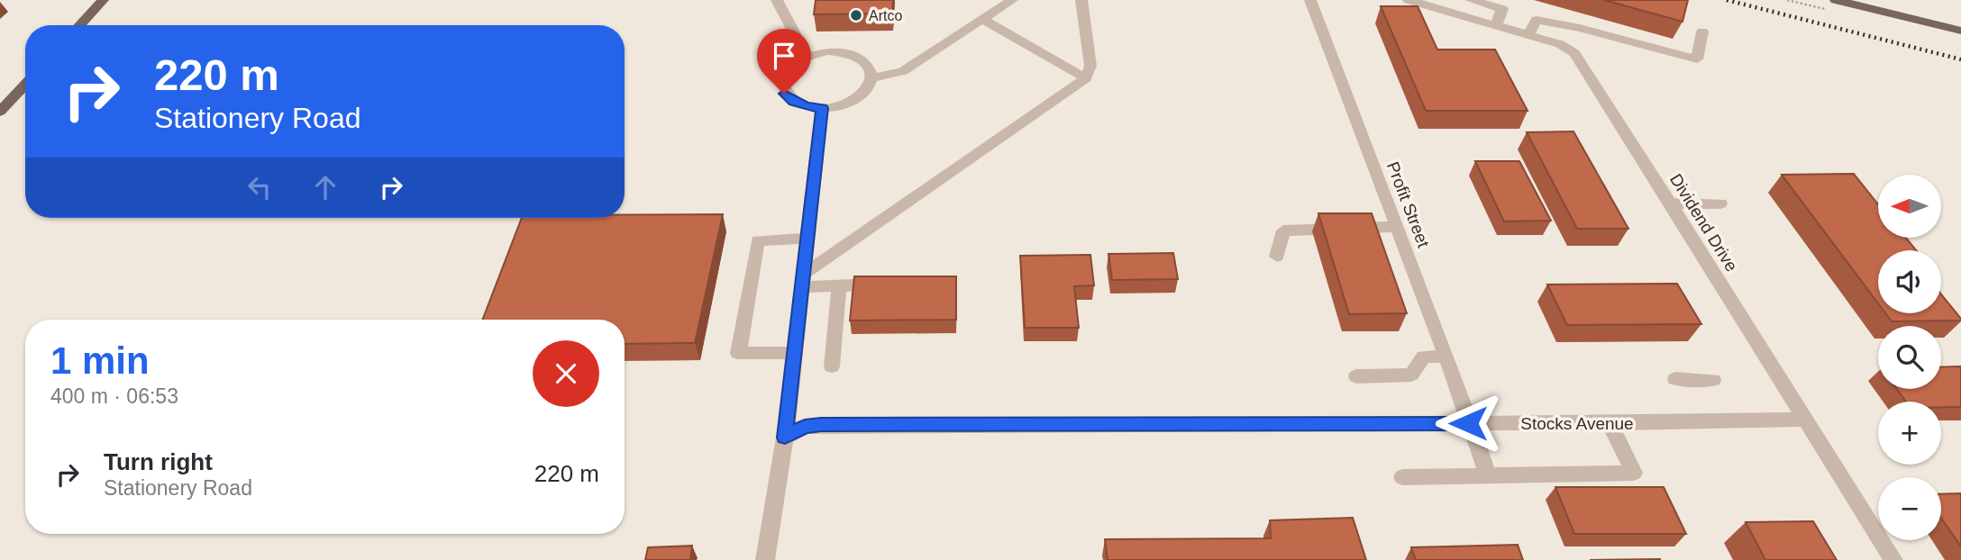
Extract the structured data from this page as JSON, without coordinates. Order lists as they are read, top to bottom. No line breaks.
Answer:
{"streets":{"street":["Profit Street","Dividend Drive","Stocks Avenue"]},"crossings":[["Profit Street","Stocks Avenue"],["Dividend Drive","Stocks Avenue"]],"places":["Artco"],"north":"left","page":{"turn":["220 m","Stationery Road"],"map_buttons":["+","−"],"heading":["1 min","400 m · 06:53"],"list":[{"name":"Turn right","note":"Stationery Road","value":"220 m"}]}}
